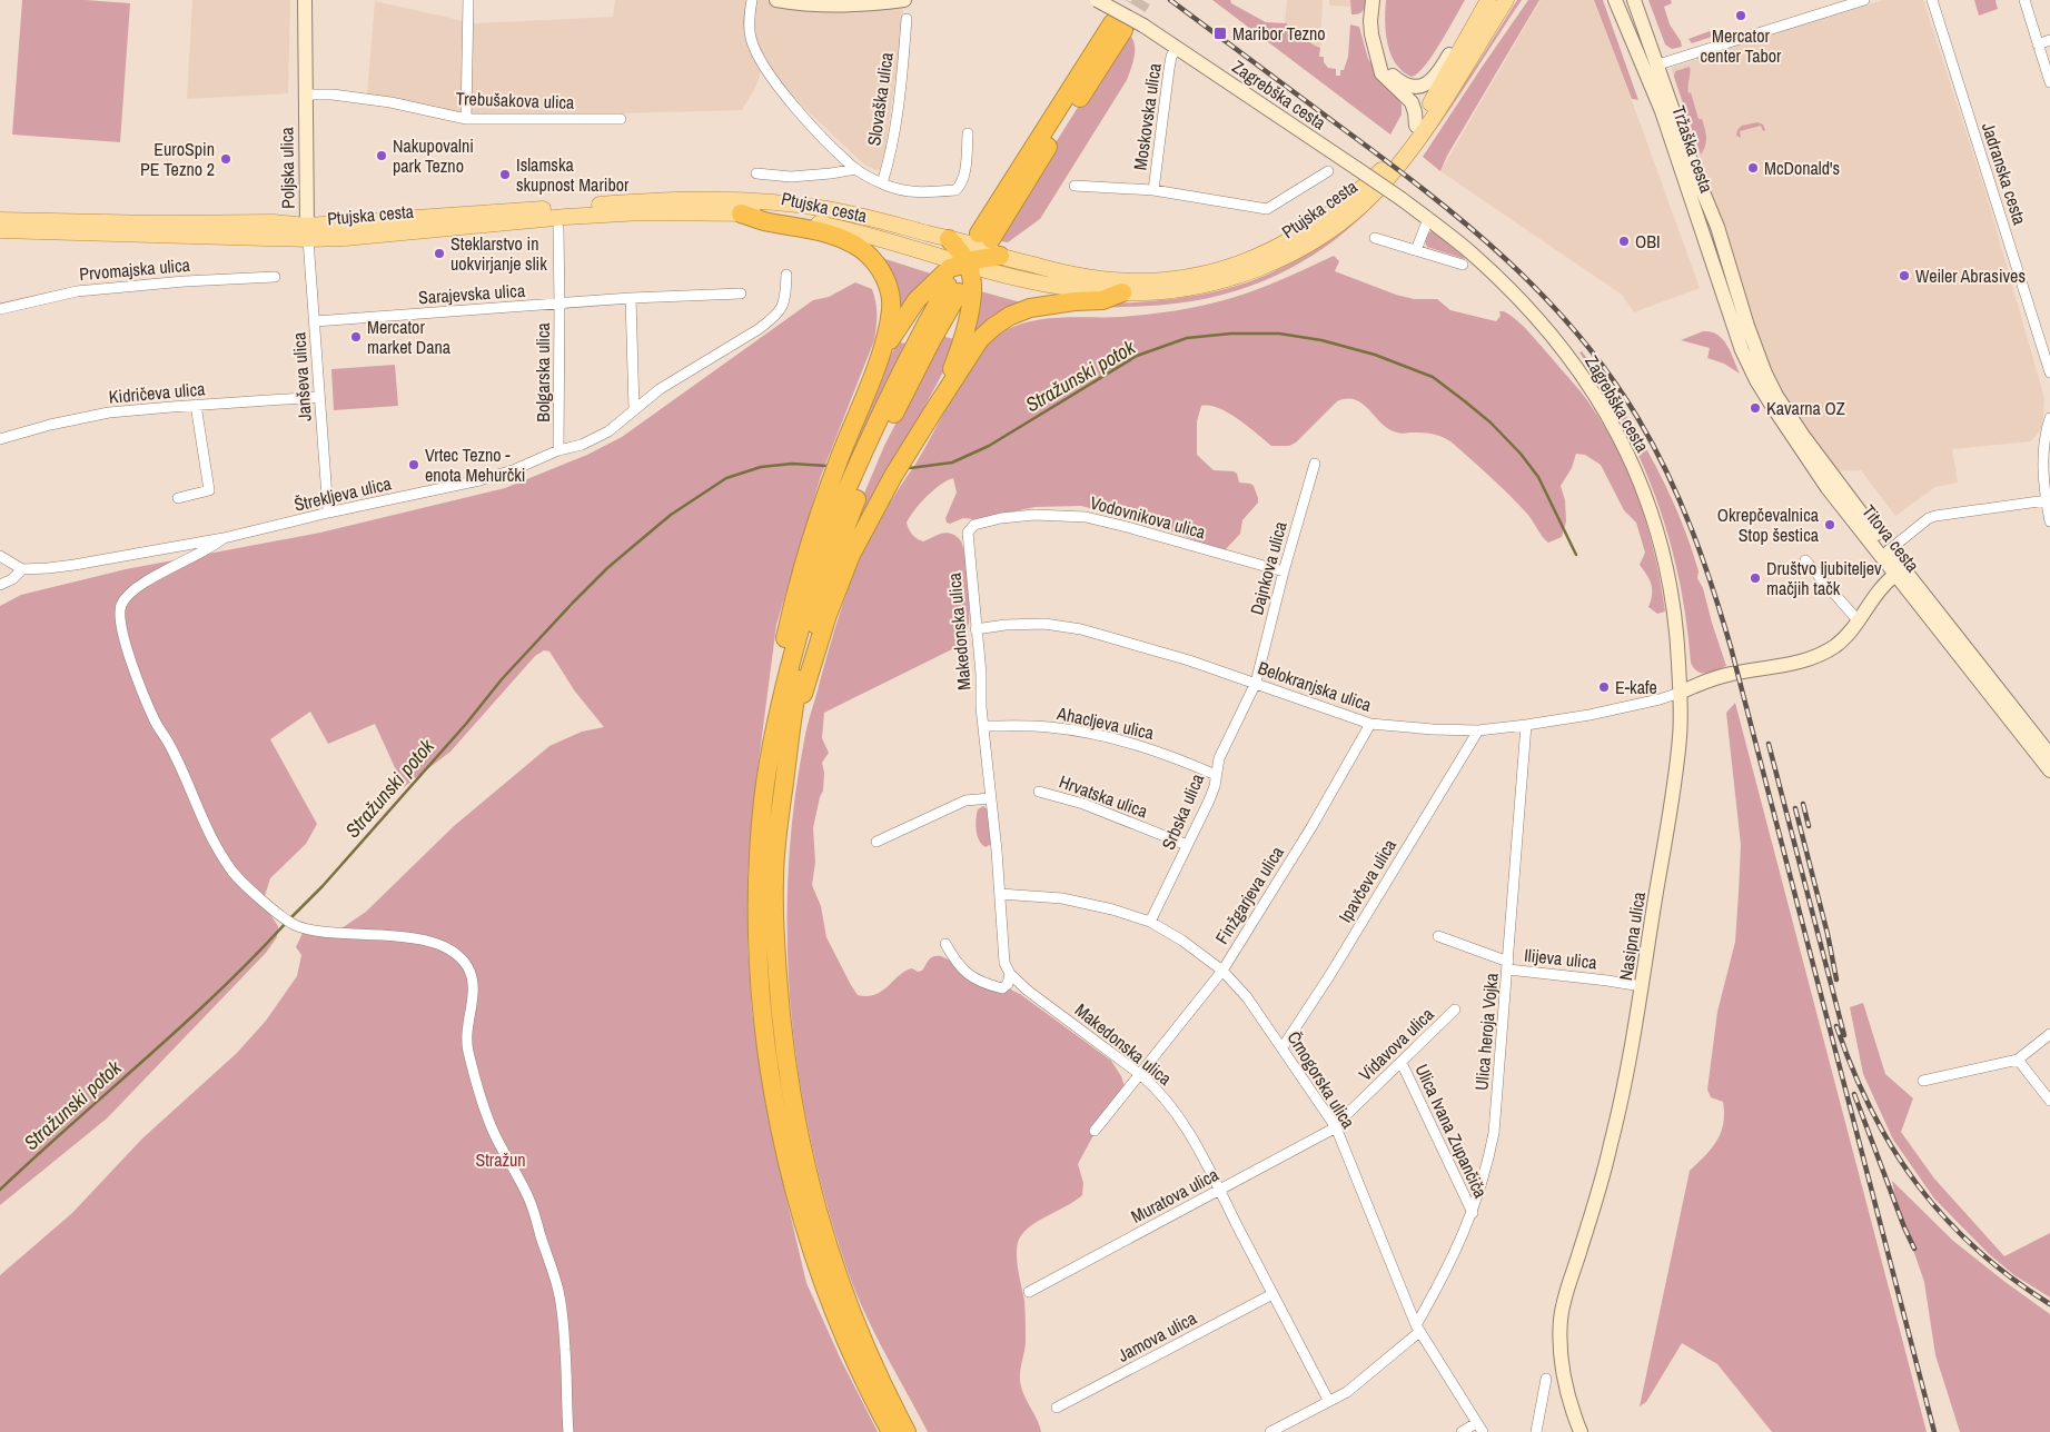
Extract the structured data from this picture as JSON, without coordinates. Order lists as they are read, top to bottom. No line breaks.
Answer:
{"streets":{"main road":["Ptujska cesta"],"street":["Zagrebška cesta","Slovaška ulica","Trebušakova ulica","Moskovska ulica","Tržaška cesta","Poljska ulica","Jadranska cesta","Prvomajska ulica","Sarajevska ulica","Bolgarska ulica","Janševa ulica","Kidričeva ulica","Štrekljeva ulica","Vodovnikova ulica","Titova cesta","Dajnkova ulica","Makedonska ulica","Belokranjska ulica","Ahacljeva ulica","Hrvatska ulica","Srbska ulica","Ipavčeva ulica","Finžgarjeva ulica","Nasipna ulica","Ilijeva ulica","Ulica heroja Vojka","Vidavova ulica","Črnogorska ulica","Ulica Ivana Zupančiča","Muratova ulica","Jamova ulica"]},"crossings":[["Zagrebška cesta","Moskovska ulica"],["Zagrebška cesta","Belokranjska ulica"],["Zagrebška cesta","Nasipna ulica"],["Slovaška ulica","Ptujska cesta"],["Trebušakova ulica","Poljska ulica"],["Moskovska ulica","Ptujska cesta"],["Tržaška cesta","Titova cesta"],["Poljska ulica","Ptujska cesta"],["Poljska ulica","Janševa ulica"],["Ptujska cesta","Janševa ulica"],["Sarajevska ulica","Bolgarska ulica"],["Sarajevska ulica","Janševa ulica"],["Bolgarska ulica","Štrekljeva ulica"],["Janševa ulica","Kidričeva ulica"],["Janševa ulica","Štrekljeva ulica"],["Vodovnikova ulica","Dajnkova ulica"],["Vodovnikova ulica","Makedonska ulica"],["Dajnkova ulica","Belokranjska ulica"],["Dajnkova ulica","Srbska ulica"],["Makedonska ulica","Belokranjska ulica"],["Makedonska ulica","Ahacljeva ulica"],["Makedonska ulica","Finžgarjeva ulica"],["Makedonska ulica","Črnogorska ulica"],["Makedonska ulica","Muratova ulica"],["Makedonska ulica","Jamova ulica"],["Belokranjska ulica","Srbska ulica"],["Belokranjska ulica","Ipavčeva ulica"],["Belokranjska ulica","Finžgarjeva ulica"],["Belokranjska ulica","Nasipna ulica"],["Belokranjska ulica","Ulica heroja Vojka"],["Ahacljeva ulica","Srbska ulica"],["Hrvatska ulica","Srbska ulica"],["Srbska ulica","Črnogorska ulica"],["Ipavčeva ulica","Črnogorska ulica"],["Finžgarjeva ulica","Črnogorska ulica"],["Nasipna ulica","Ilijeva ulica"],["Ilijeva ulica","Ulica heroja Vojka"],["Ulica heroja Vojka","Črnogorska ulica"],["Ulica heroja Vojka","Ulica Ivana Zupančiča"],["Vidavova ulica","Črnogorska ulica"],["Vidavova ulica","Ulica Ivana Zupančiča"],["Vidavova ulica","Muratova ulica"],["Črnogorska ulica","Muratova ulica"]],"water":["Stražunski potok"],"parks":["Stražun"],"places":{"other":["Mercator center Tabor","Nakupovalni park Tezno","EuroSpin PE Tezno 2","McDonald's","Islamska skupnost Maribor","OBI","Steklarstvo in uokvirjanje slik","Weiler Abrasives","Mercator market Dana","Kavarna OZ","Vrtec Tezno - enota Mehurčki","Okrepčevalnica Stop šestica","Društvo ljubiteljev mačjih tačk","E-kafe"],"transit":["Maribor Tezno"]}}
